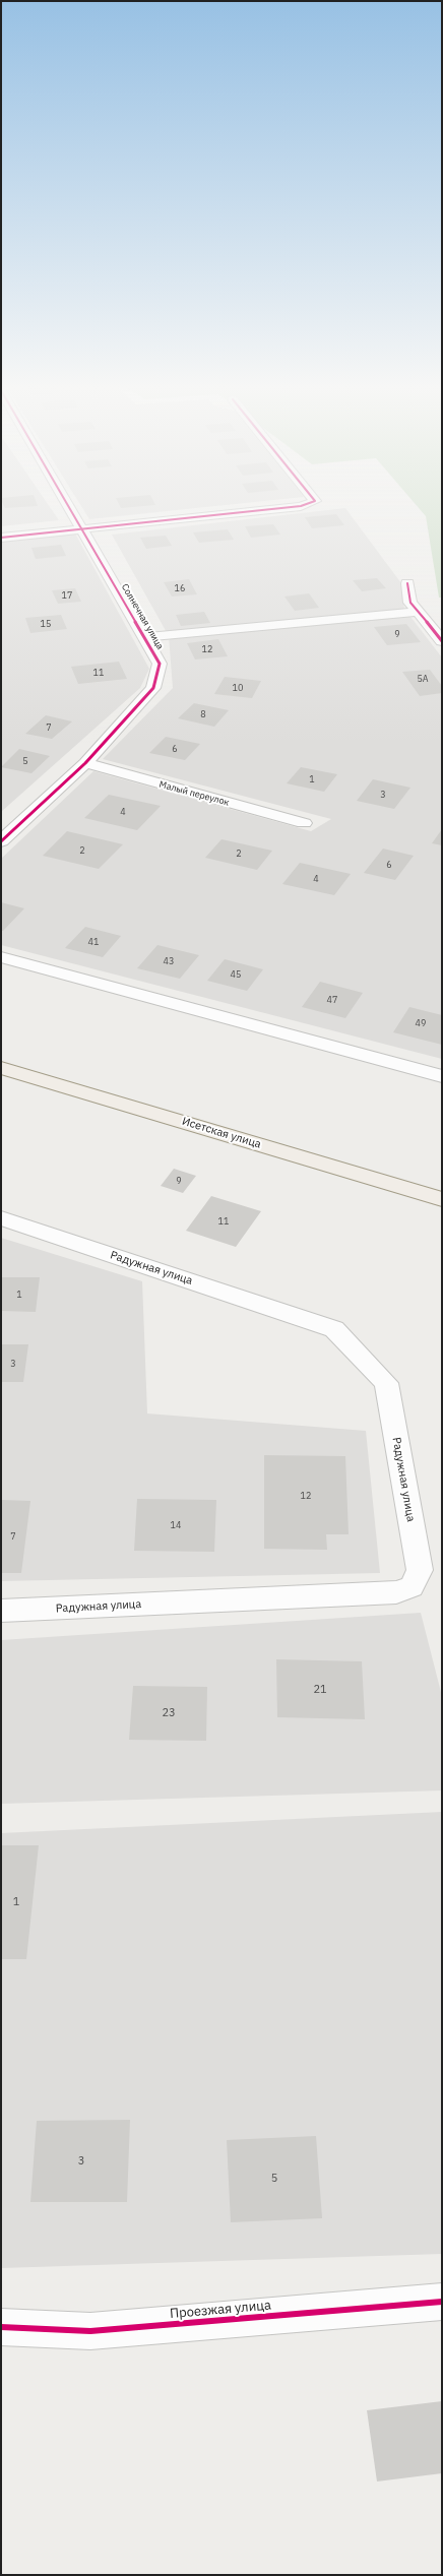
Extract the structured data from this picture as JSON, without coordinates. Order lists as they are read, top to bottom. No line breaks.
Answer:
{"streets":{"main road":["Исетская улица"],"street":["Солнечная улица","Малый переулок","Радужная улица","Проезжая улица"]},"crossings":[["Солнечная улица","Малый переулок"]],"house_numbers":["16","17","15","9","12","11","5А","10","8","7","6","5","1","3","4","2","2","6","4","41","43","45","47","49","9","11","1","3","12","14","7","21","23","1","3","5"]}
